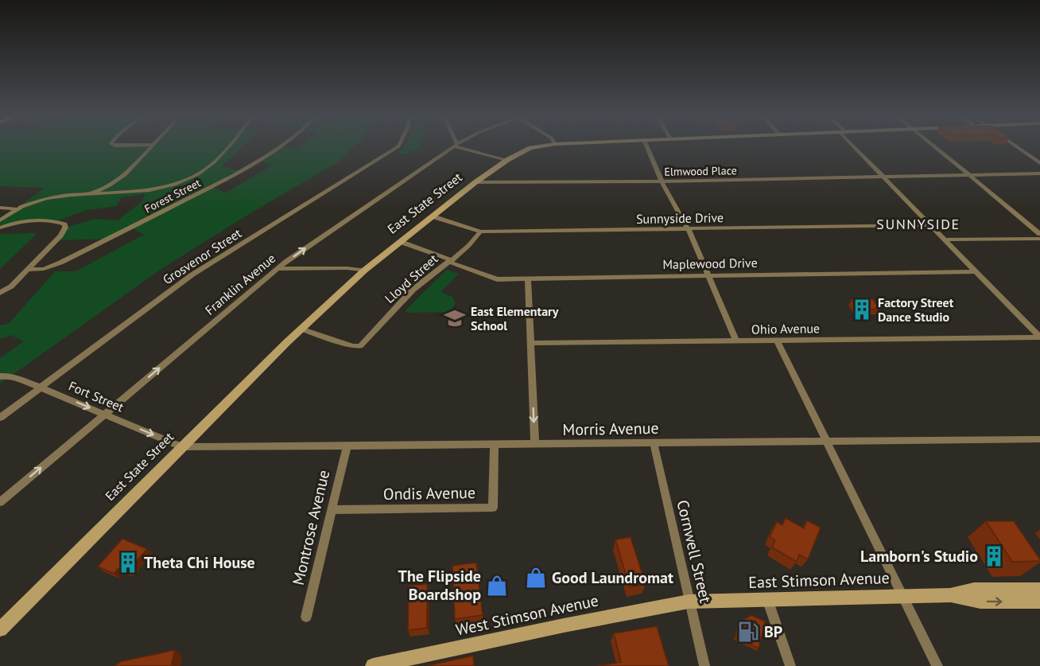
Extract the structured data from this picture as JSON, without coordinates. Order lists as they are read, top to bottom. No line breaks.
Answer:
{"streets":{"main road":["East State Street","East Stimson Avenue","West Stimson Avenue"],"street":["Elmwood Place","Forest Street","Sunnyside Drive","Grosvenor Street","Maplewood Drive","Lloyd Street","Franklin Avenue","Ohio Avenue","Fort Street","Morris Avenue","Ondis Avenue","Montrose Avenue","Cornwell Street"]},"crossings":[["Elmwood Place","East State Street"],["East State Street","Sunnyside Drive"],["East State Street","Maplewood Drive"],["East State Street","Lloyd Street"],["East State Street","Fort Street"],["East State Street","Morris Avenue"],["Sunnyside Drive","Lloyd Street"],["Grosvenor Street","Fort Street"],["Maplewood Drive","Lloyd Street"],["Franklin Avenue","Fort Street"],["Fort Street","Morris Avenue"],["Morris Avenue","Ondis Avenue"],["Morris Avenue","Montrose Avenue"],["Morris Avenue","Cornwell Street"],["Ondis Avenue","Montrose Avenue"],["Cornwell Street","East Stimson Avenue"],["Cornwell Street","West Stimson Avenue"],["East Stimson Avenue","West Stimson Avenue"]],"one_way":["Franklin Avenue","Fort Street"],"districts":["SUNNYSIDE"],"places":{"building":["Factory Street Dance Studio","Lamborn's Studio","Theta Chi House"],"school or university":["East Elementary School"],"shop":["Good Laundromat","The Flipside Boardshop"],"fuel station":["BP"]}}
